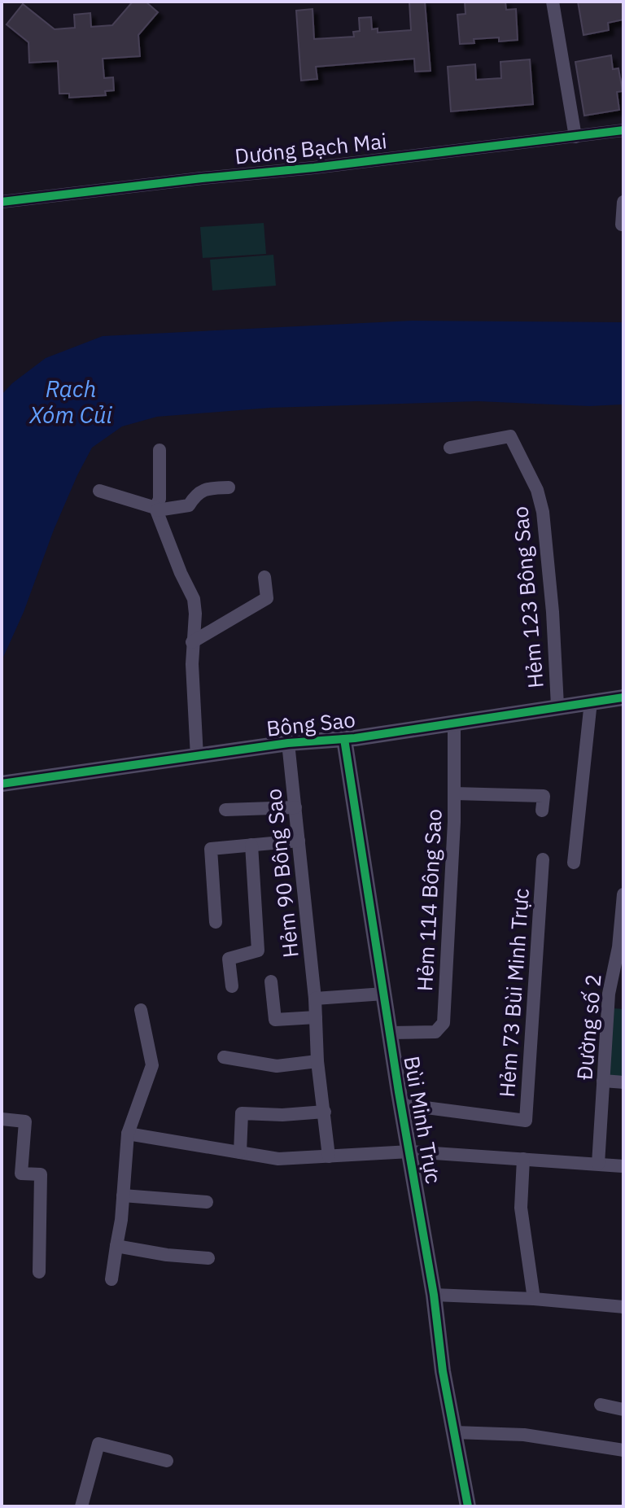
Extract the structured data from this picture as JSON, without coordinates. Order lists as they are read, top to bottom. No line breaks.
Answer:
{"streets":{"street":["Dương Bạch Mai","Hẻm 123 Bông Sao","Bông Sao","Hẻm 90 Bông Sao","Hẻm 114 Bông Sao","Hẻm 73 Bùi Minh Trực","Đường số 2","Bùi Minh Trực"]},"crossings":[["Hẻm 123 Bông Sao","Bông Sao"],["Bông Sao","Hẻm 90 Bông Sao"],["Bông Sao","Hẻm 114 Bông Sao"],["Bông Sao","Bùi Minh Trực"],["Hẻm 114 Bông Sao","Bùi Minh Trực"],["Hẻm 73 Bùi Minh Trực","Bùi Minh Trực"]],"water":["Rạch Xóm Củi"]}
